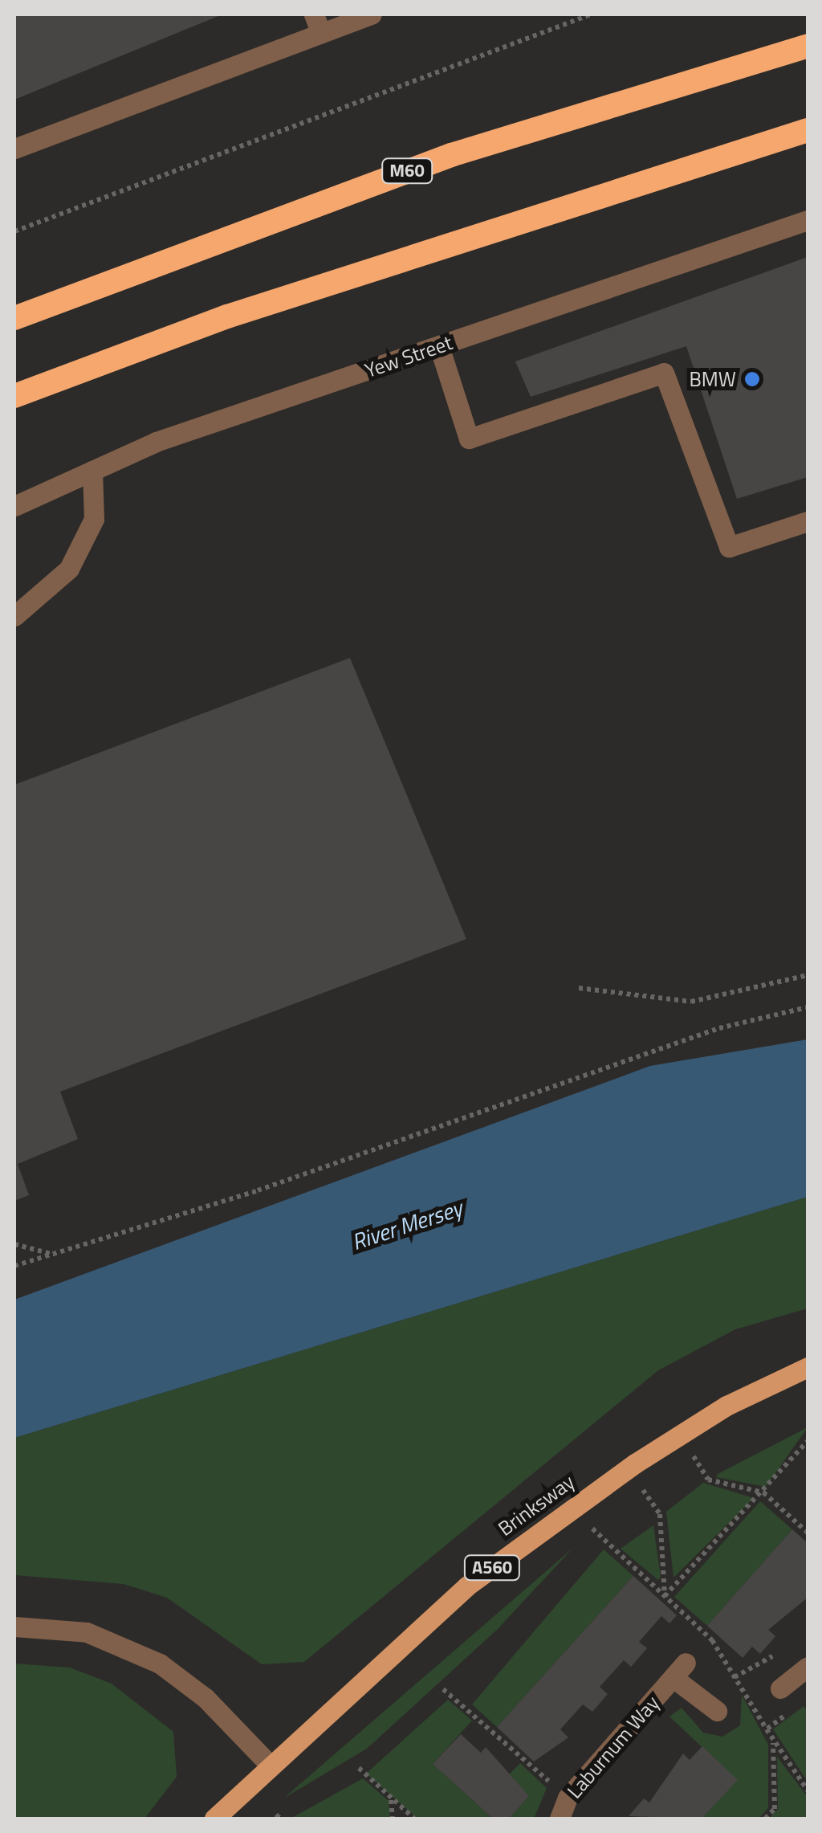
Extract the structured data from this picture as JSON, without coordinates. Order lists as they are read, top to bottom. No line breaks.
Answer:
{"streets":{"highway":["M60"],"main road":["Brinksway","A560"],"street":["Yew Street","Laburnum Way"]},"water":["River Mersey"],"places":["BMW"]}
